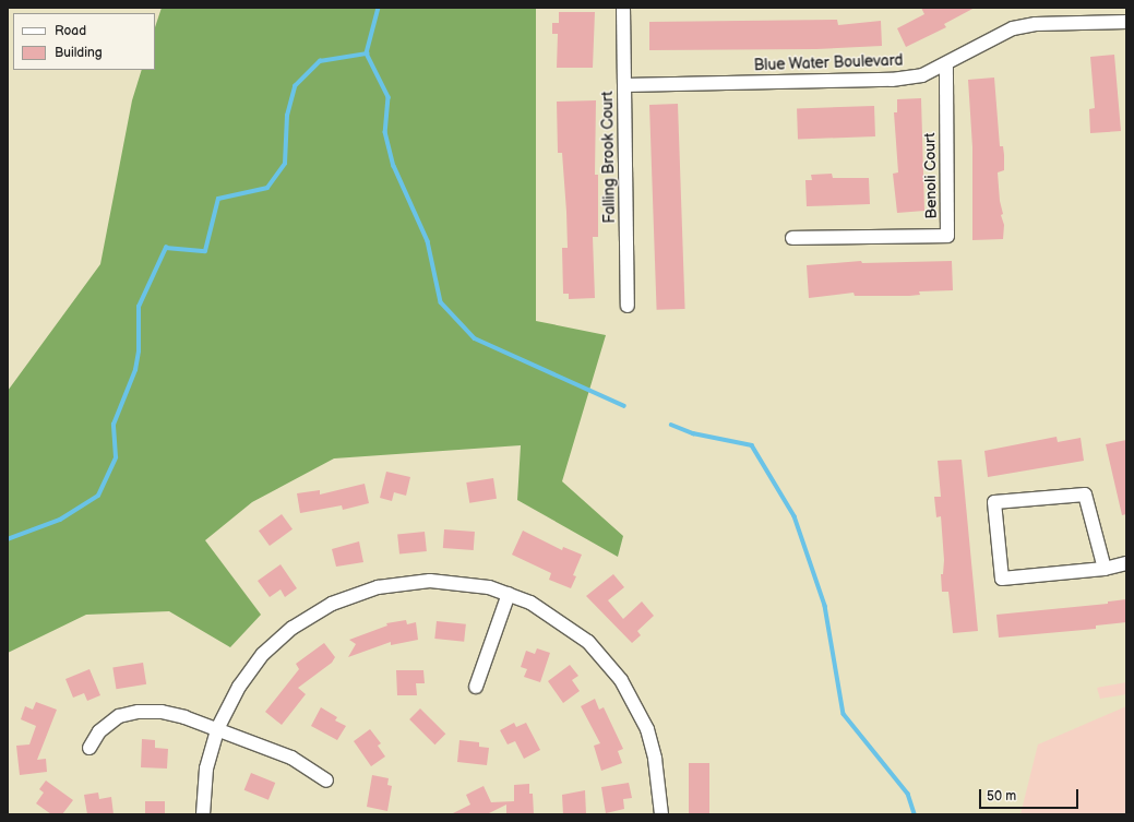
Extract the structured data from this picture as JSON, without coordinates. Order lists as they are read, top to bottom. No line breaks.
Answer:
{"streets":{"street":["Blue Water Boulevard","Falling Brook Court","Benoli Court"]},"crossings":[["Blue Water Boulevard","Falling Brook Court"],["Blue Water Boulevard","Benoli Court"]],"legend":["Road","Building"],"scale_bar":"50 m"}
